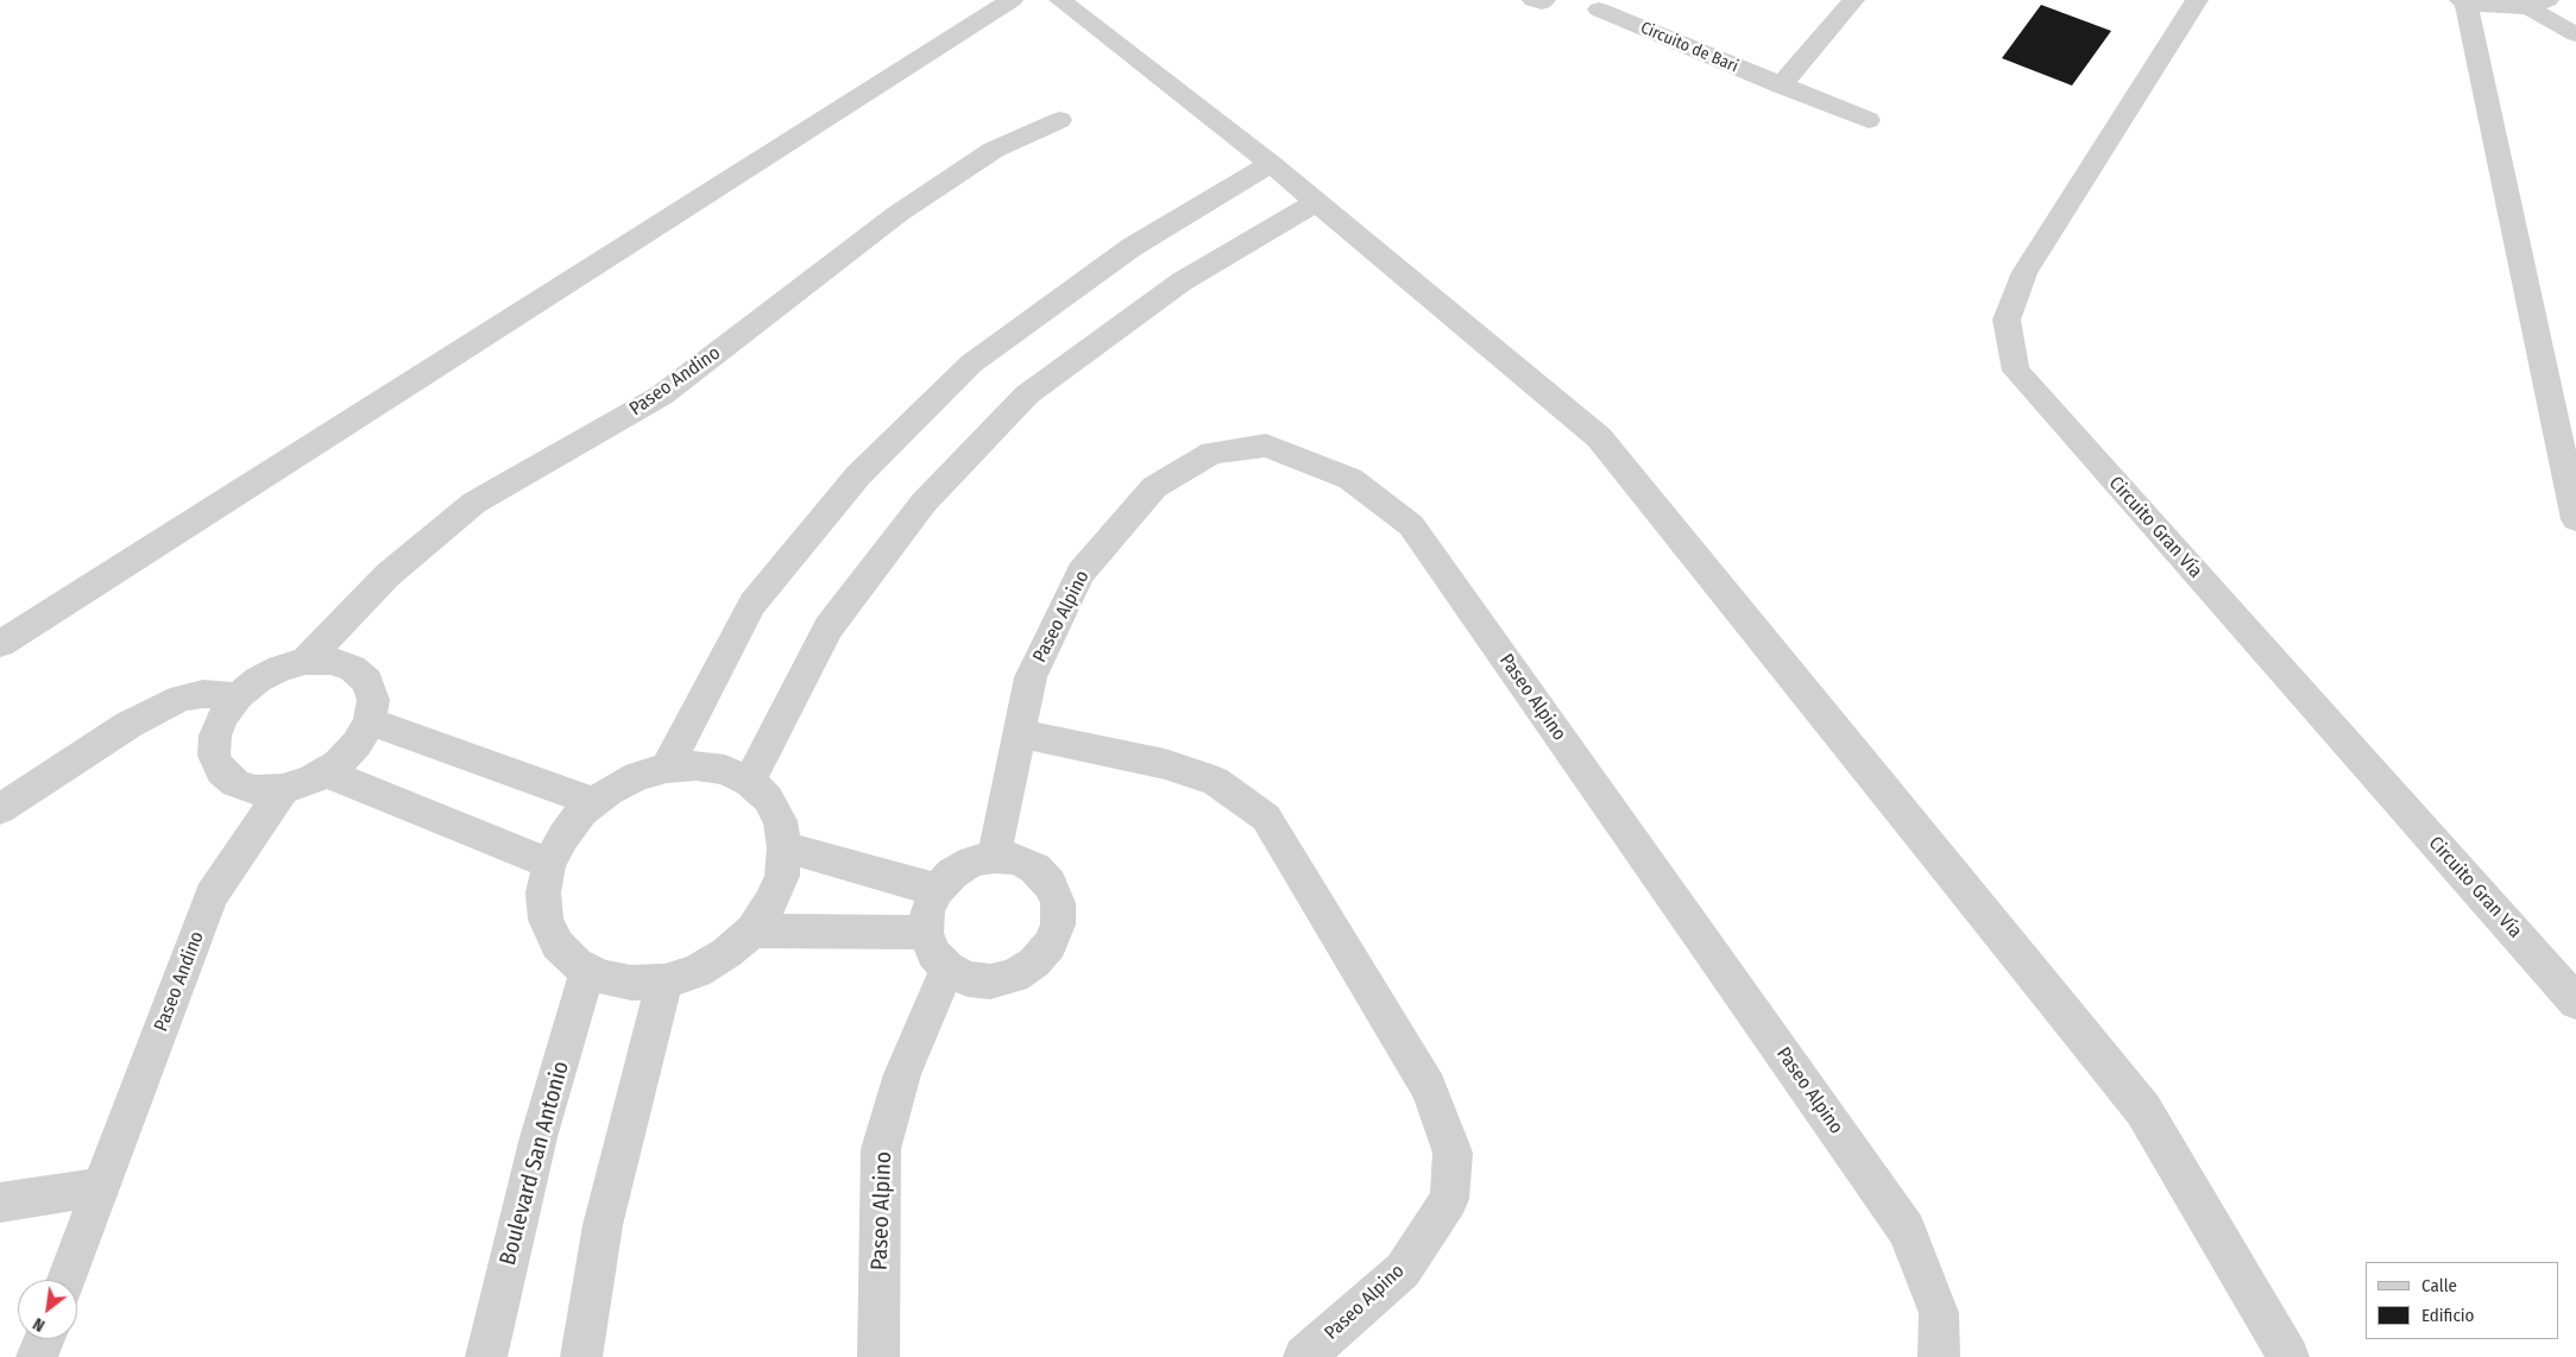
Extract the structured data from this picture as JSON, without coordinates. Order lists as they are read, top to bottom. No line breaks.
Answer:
{"streets":{"street":["Circuito de Bari","Paseo Andino","Circuito Gran Vía","Paseo Alpino","Boulevard San Antonio"]},"legend":["Calle","Edificio"],"north":"bottom left"}
